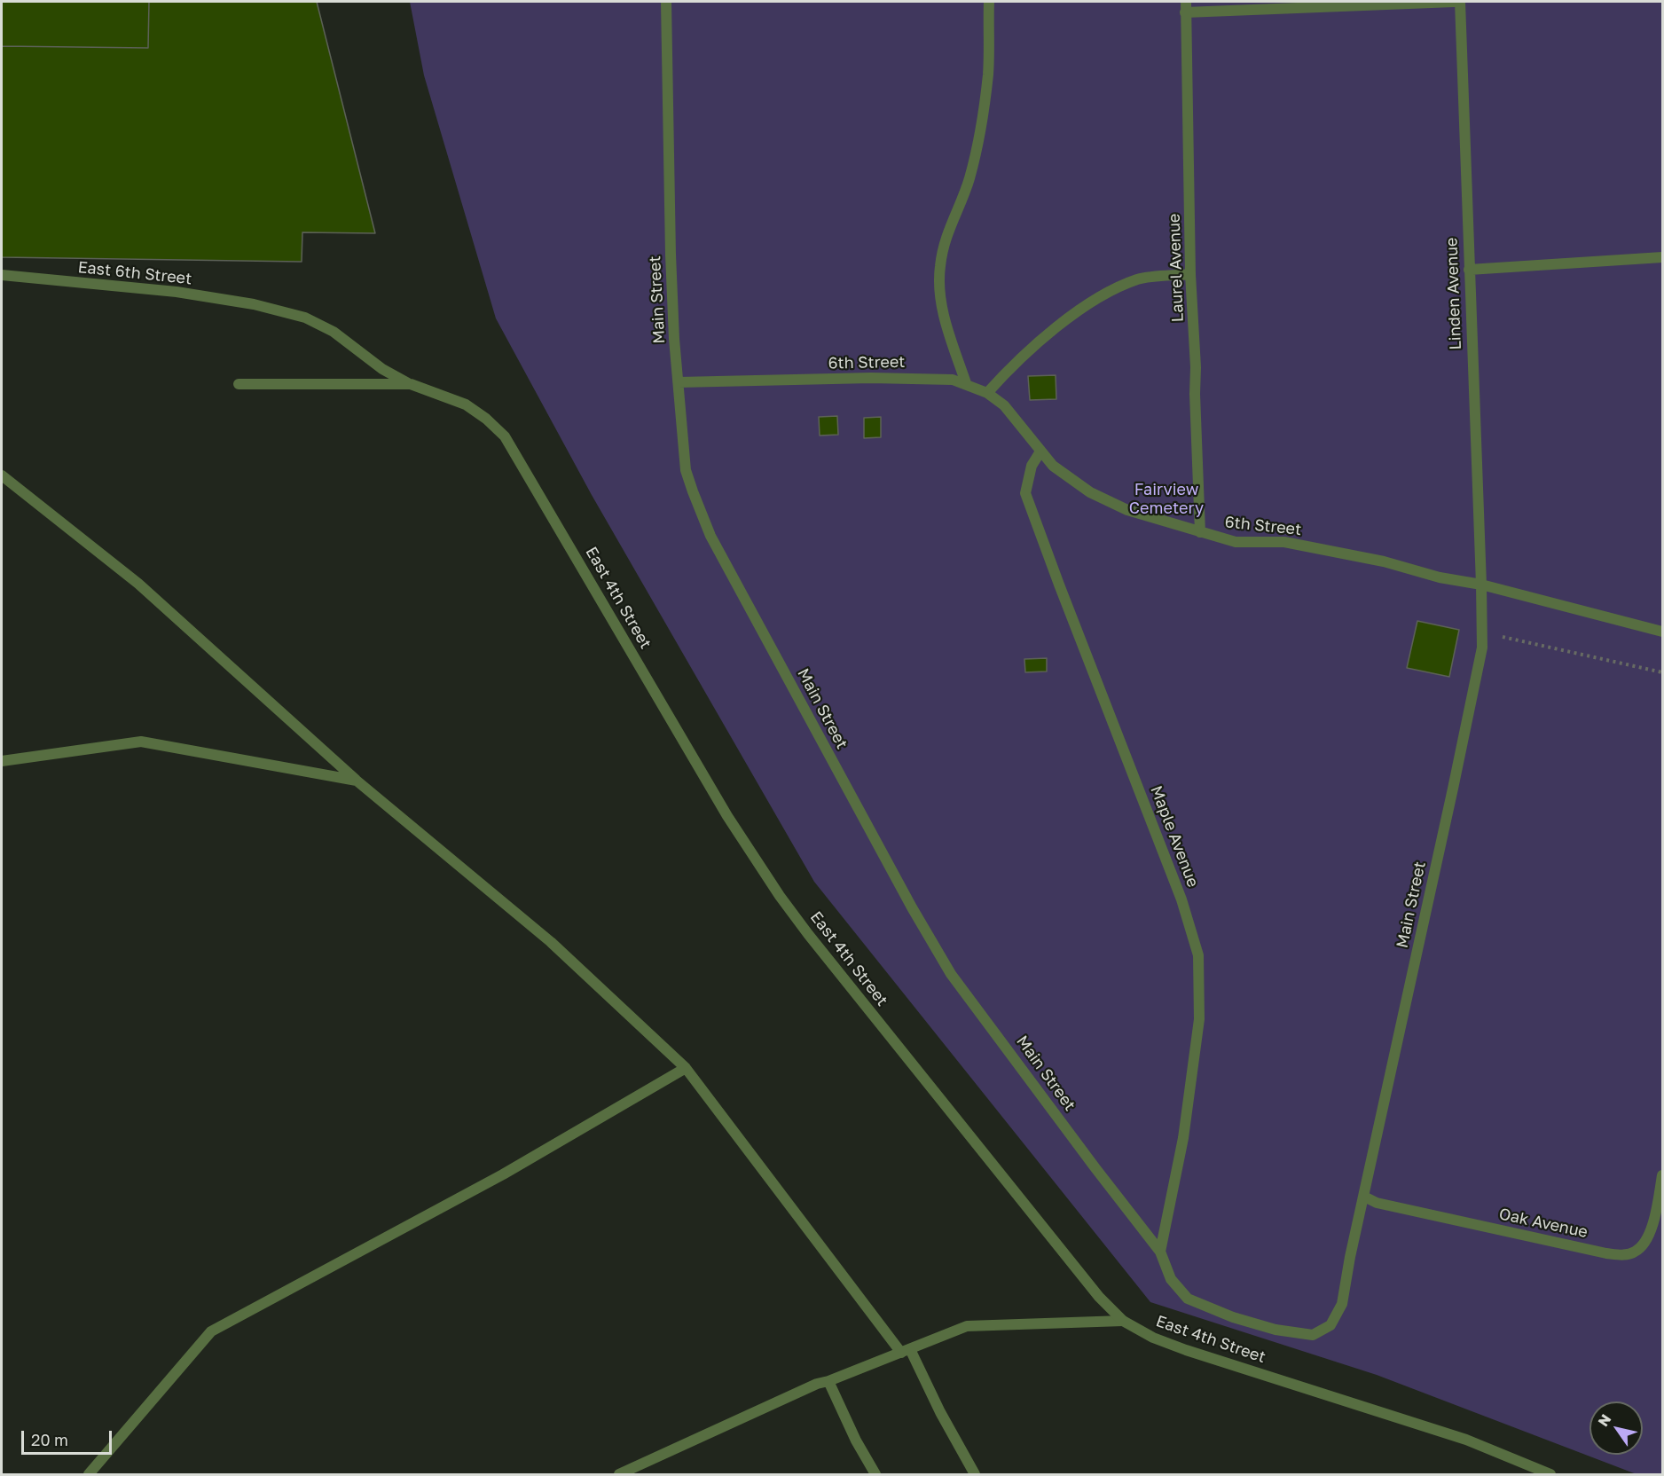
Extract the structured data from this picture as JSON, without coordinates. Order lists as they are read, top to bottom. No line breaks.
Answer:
{"streets":{"street":["Laurel Avenue","East 6th Street","Linden Avenue","Main Street","6th Street","East 4th Street","Maple Avenue","Oak Avenue"]},"crossings":[["Laurel Avenue","6th Street"],["East 6th Street","East 4th Street"],["Linden Avenue","Main Street"],["Linden Avenue","6th Street"],["Main Street","6th Street"],["Main Street","Maple Avenue"],["Main Street","Oak Avenue"],["6th Street","Maple Avenue"]],"parks":["Fairview Cemetery"],"scale_bar":"20 m","north":"top left"}
